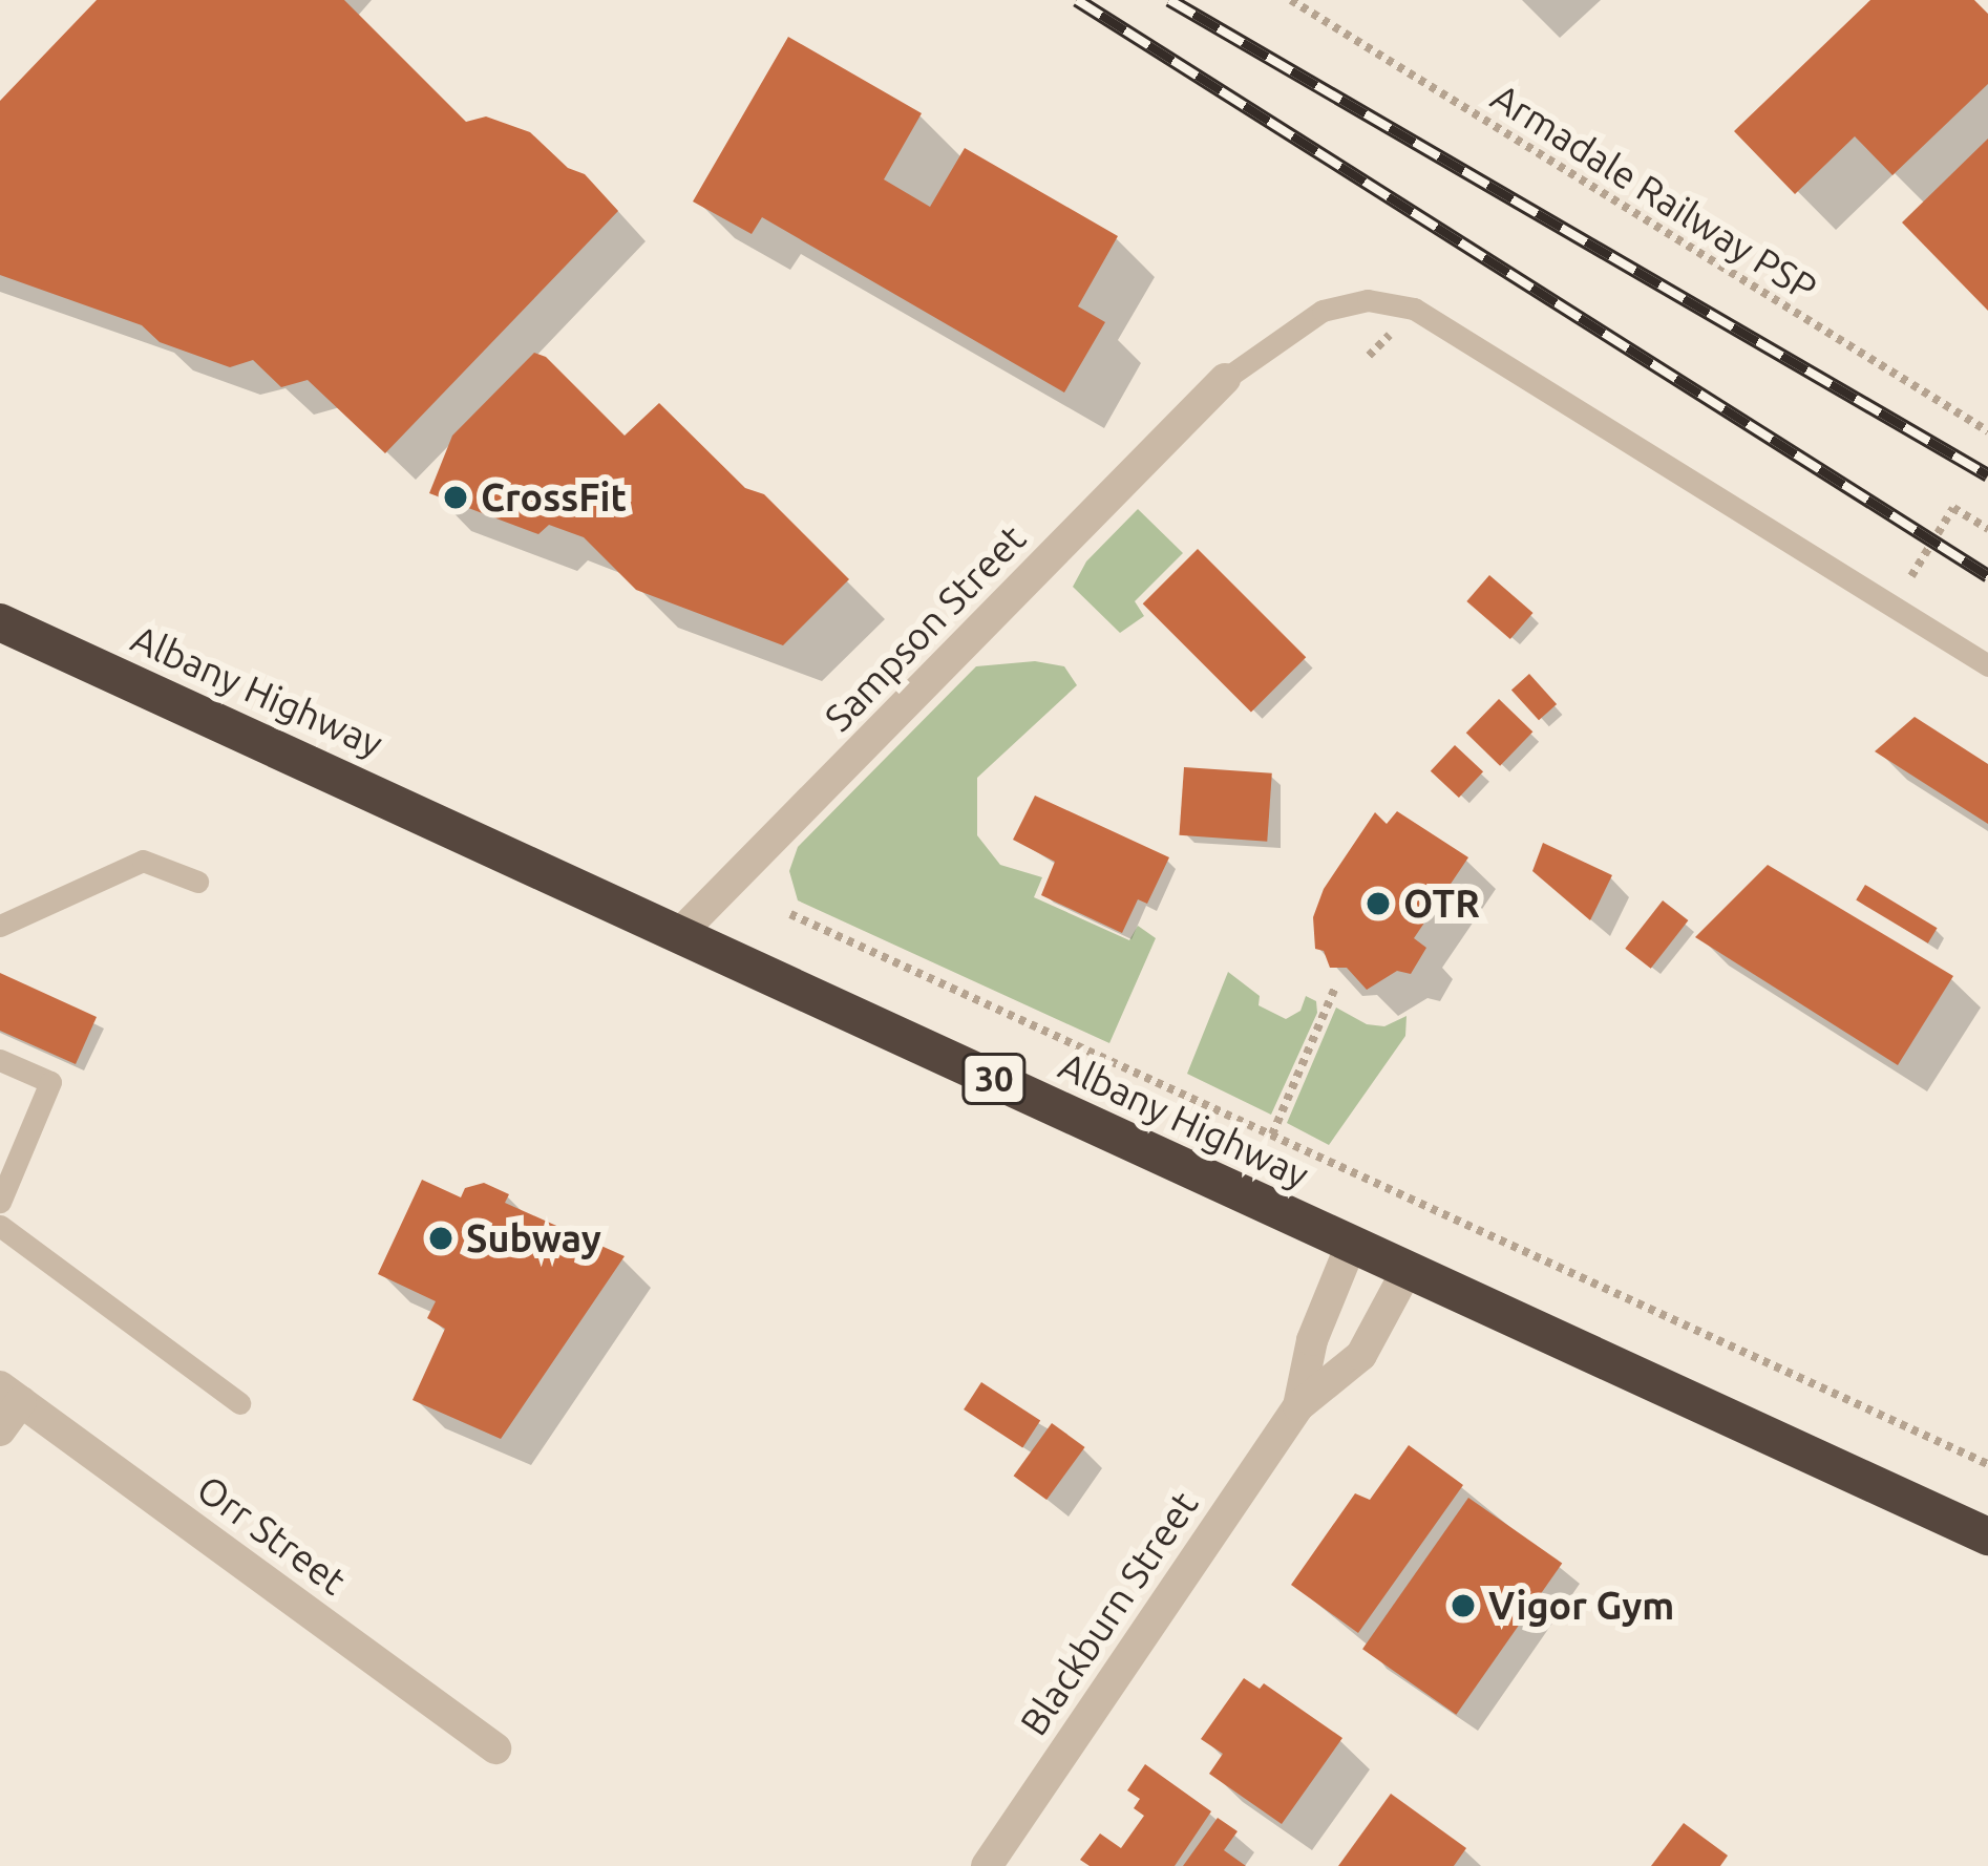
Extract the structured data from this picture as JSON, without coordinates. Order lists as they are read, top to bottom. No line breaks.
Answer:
{"streets":{"highway":["Albany Highway","30"],"street":["Sampson Street","Orr Street","Blackburn Street"],"path":["Armadale Railway PSP"]},"crossings":[["Sampson Street","Albany Highway"],["Albany Highway","Blackburn Street"]],"places":["CrossFit","OTR","Subway","Vigor Gym"]}
